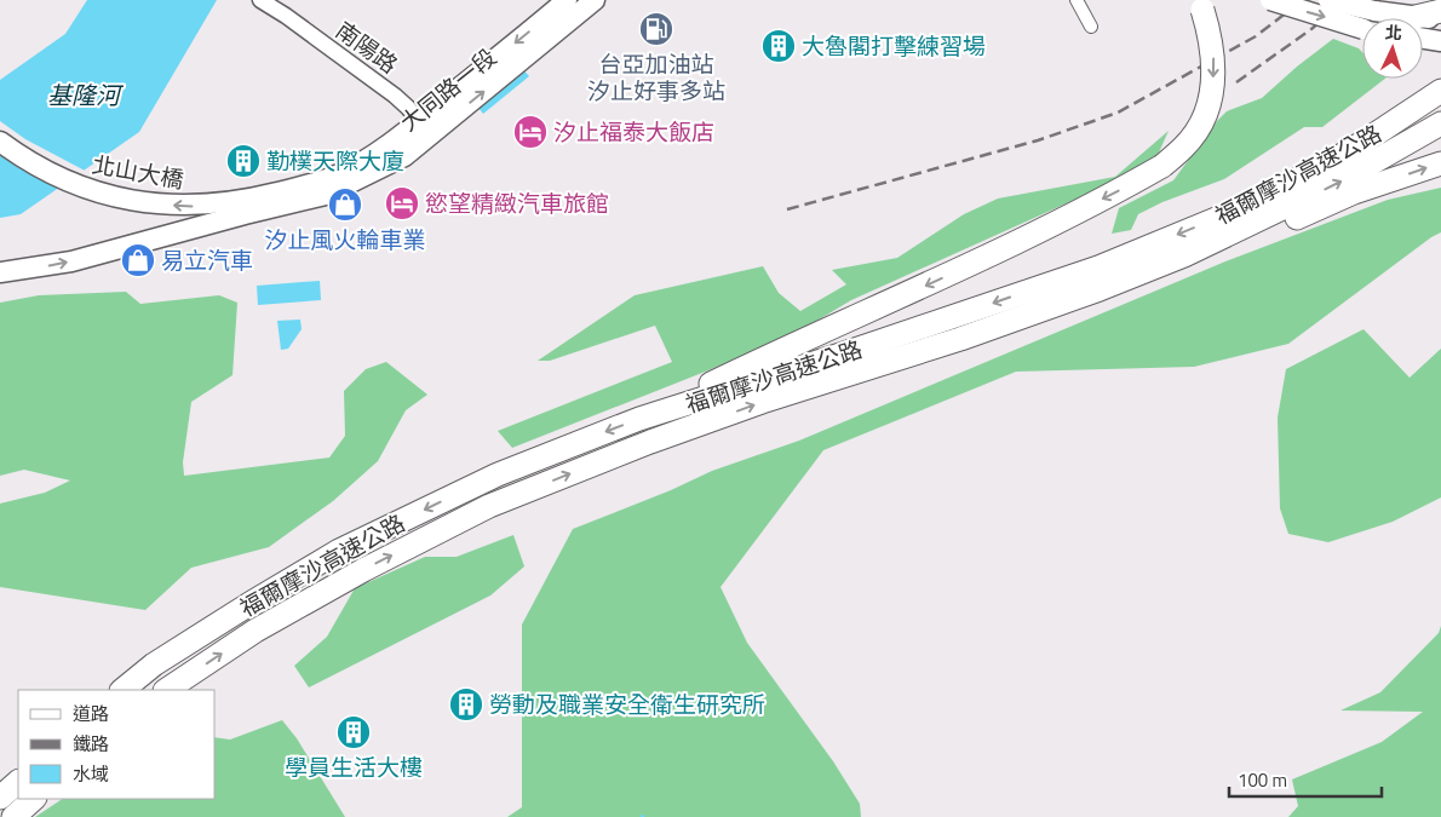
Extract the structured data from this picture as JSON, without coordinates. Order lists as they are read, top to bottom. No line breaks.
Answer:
{"streets":{"highway":["福爾摩沙高速公路"],"main road":["大同路一段","北山大橋"],"street":["南陽路"]},"crossings":[["南陽路","大同路一段"],["大同路一段","北山大橋"]],"one_way":["北山大橋"],"water":["基隆河"],"places":{"fuel station":["台亞加油站 汐止好事多站"],"building":["大魯閣打擊練習場","勤樸天際大廈","勞動及職業安全衛生研究所","學員生活大樓"],"hotel":["汐止福泰大飯店","慾望精緻汽車旅館"],"shop":["汐止風火輪車業","易立汽車"]},"legend":["道路","鐵路","水域"],"scale_bar":"100 m","north":"top"}
